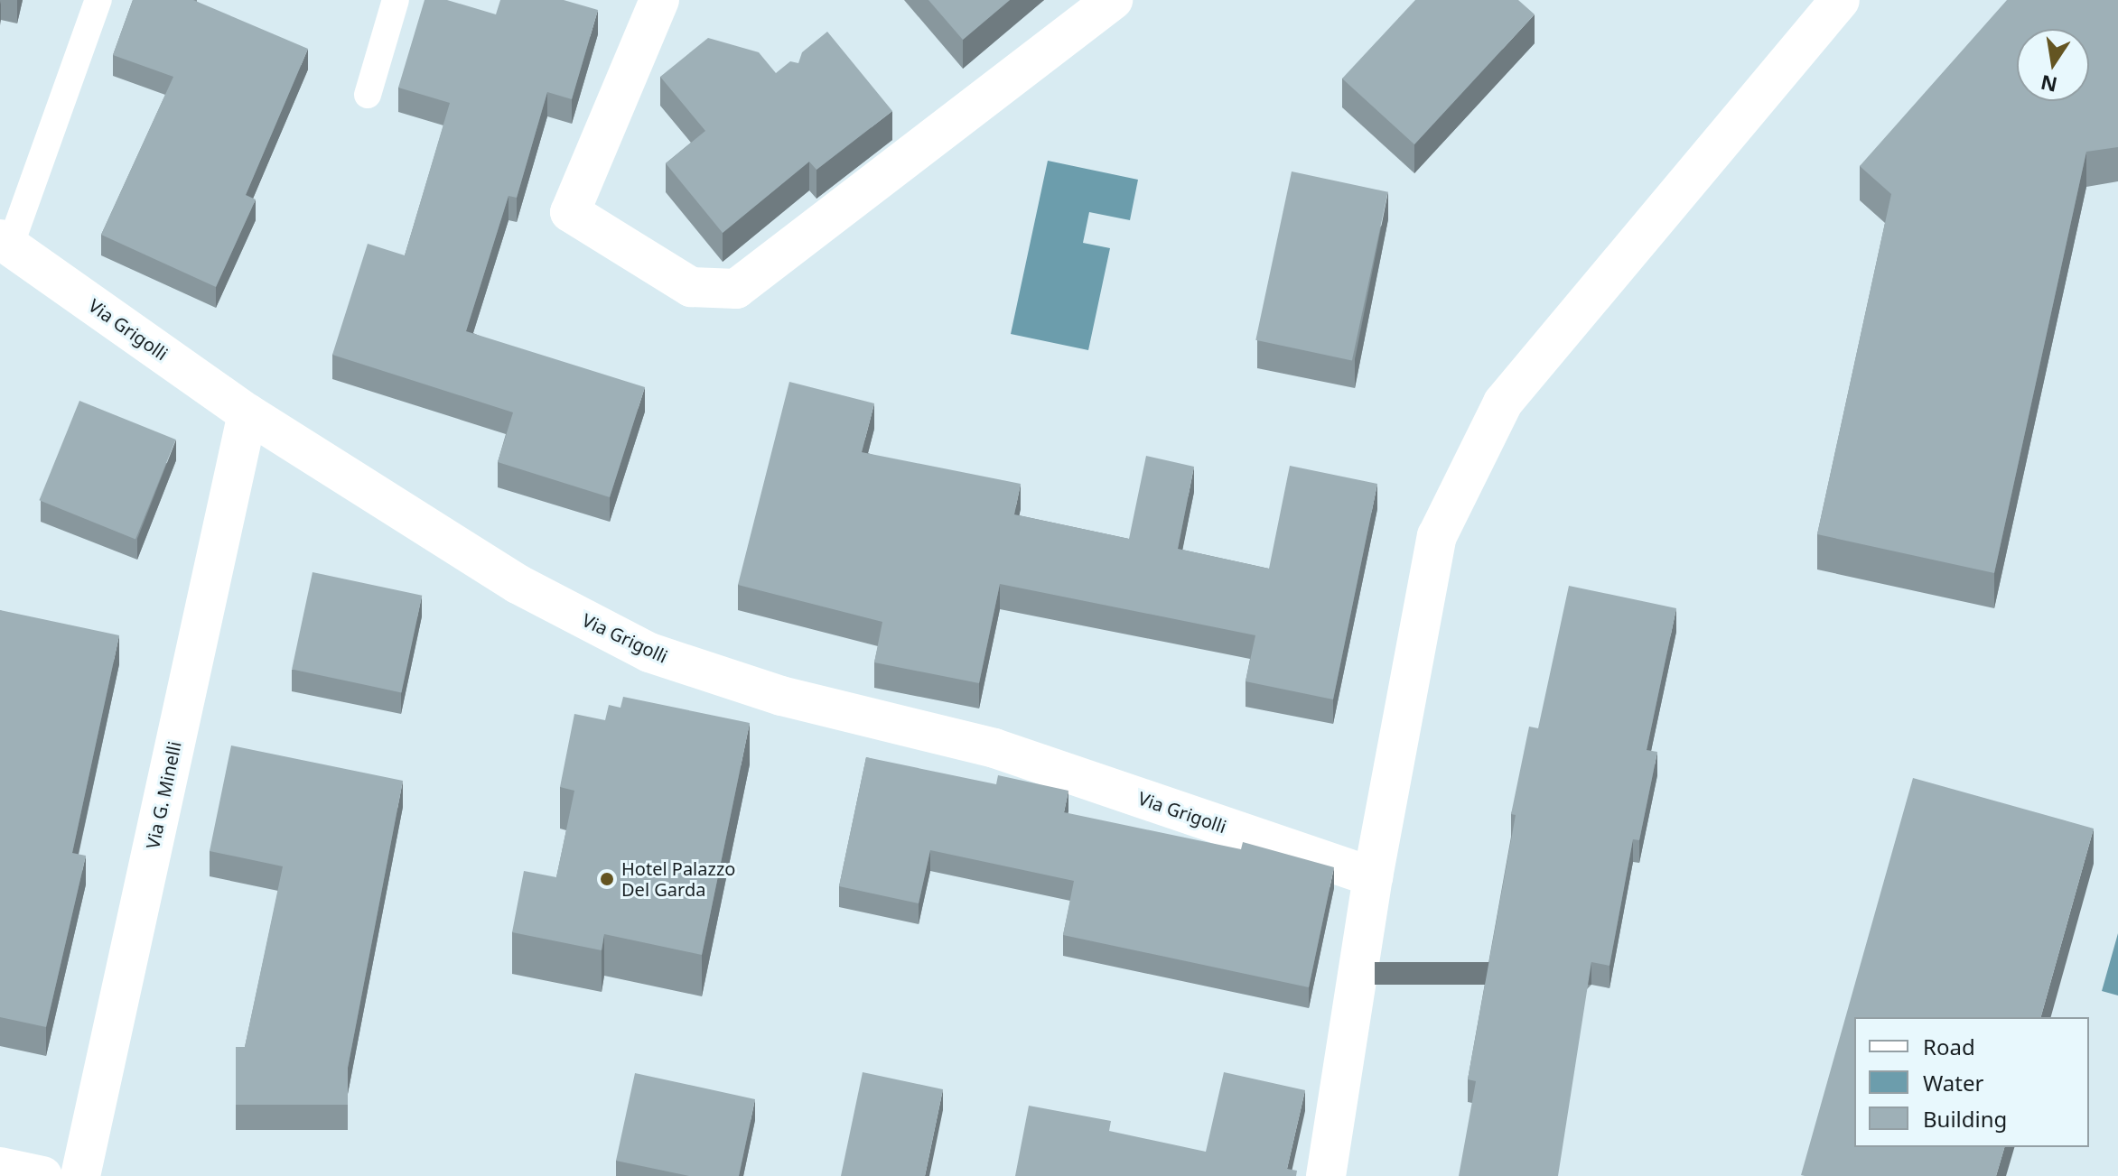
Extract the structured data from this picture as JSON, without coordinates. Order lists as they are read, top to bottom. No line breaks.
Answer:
{"streets":{"street":["Via Grigolli","Via G. Minelli"]},"crossings":[["Via Grigolli","Via G. Minelli"]],"places":["Hotel Palazzo Del Garda"],"legend":["Road","Water","Building"],"north":"bottom"}
